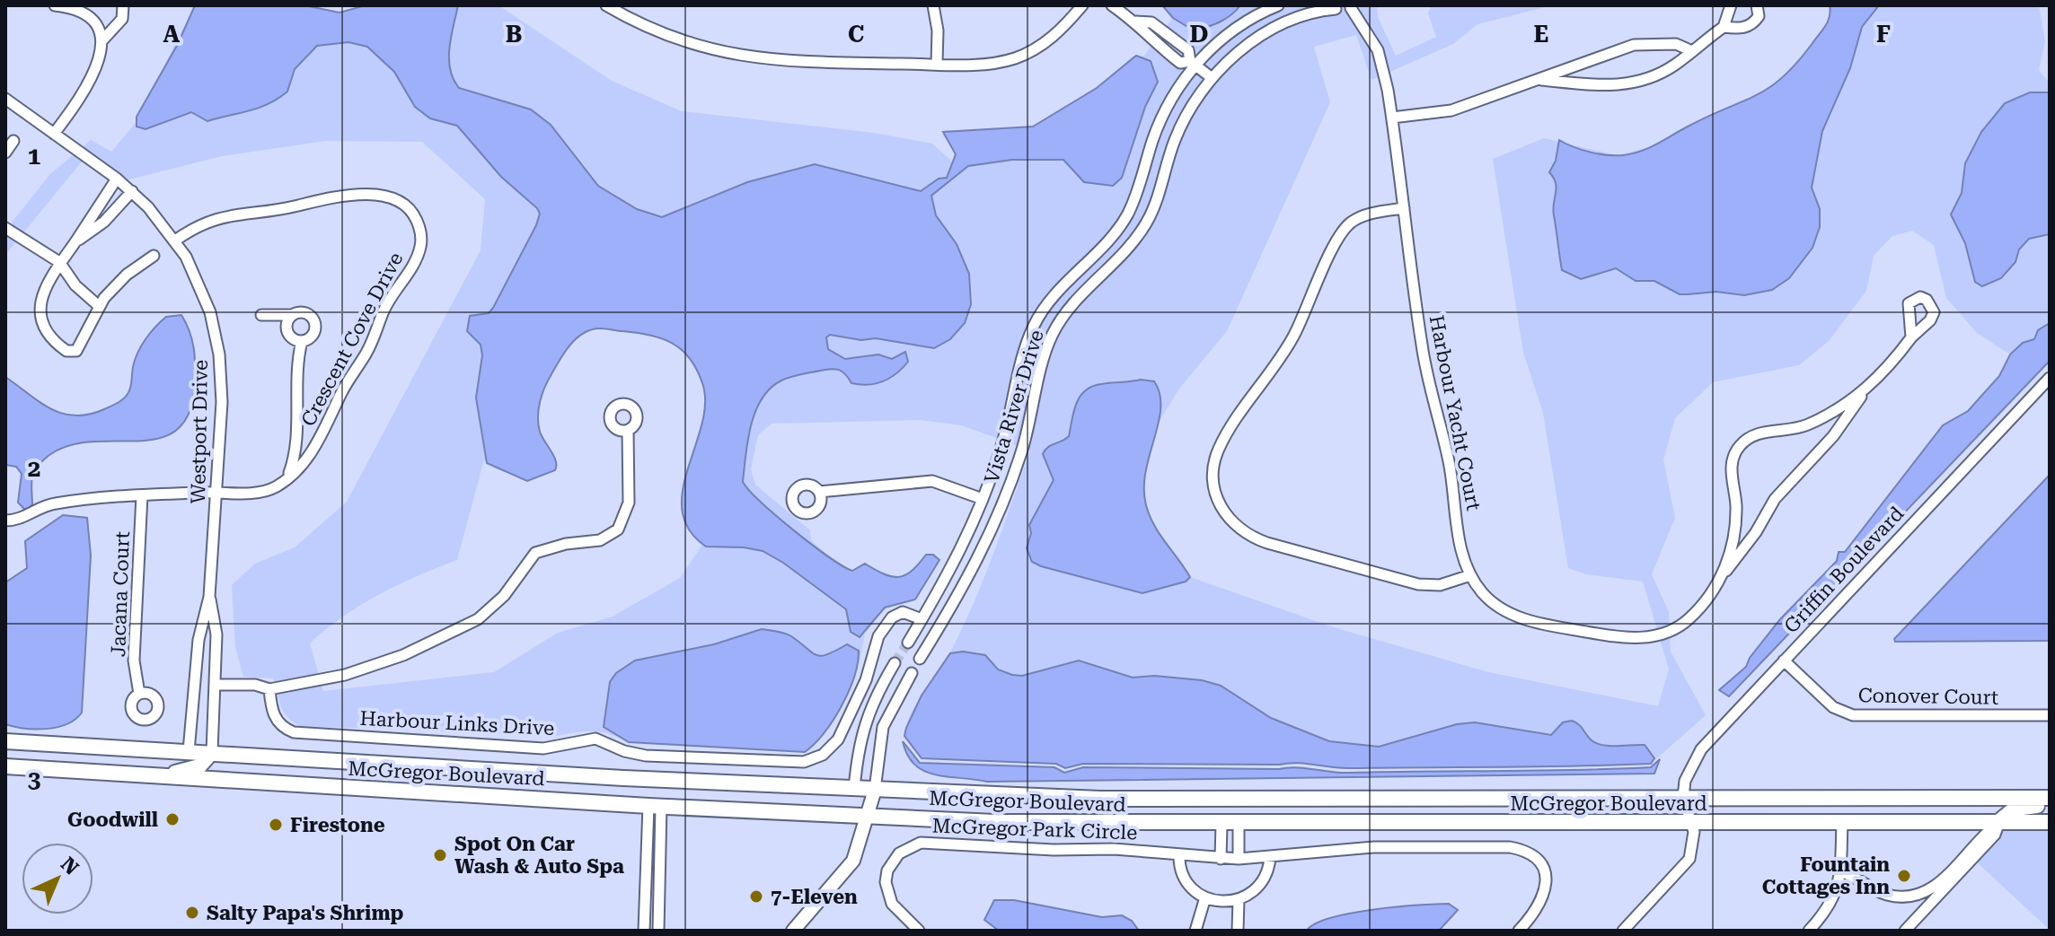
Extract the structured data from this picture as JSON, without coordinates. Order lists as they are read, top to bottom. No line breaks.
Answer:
{"streets":{"main road":["McGregor Boulevard"],"street":["Crescent Cove Drive","Vista River Drive","Harbour Yacht Court","Westport Drive","Griffin Boulevard","Jacana Court","Conover Court","Harbour Links Drive","McGregor Park Circle"]},"crossings":[["Crescent Cove Drive","Westport Drive"],["Crescent Cove Drive","Jacana Court"],["Vista River Drive","Harbour Yacht Court"],["Vista River Drive","Harbour Links Drive"],["Westport Drive","McGregor Boulevard"],["Griffin Boulevard","Conover Court"],["Griffin Boulevard","McGregor Boulevard"]],"places":["Goodwill","Firestone","Spot On Car Wash & Auto Spa","Fountain Cottages Inn","7-Eleven","Salty Papa's Shrimp"],"north":"top right","grid":{"columns":["A","B","C","D","E","F"],"rows":["1","2","3"]}}
